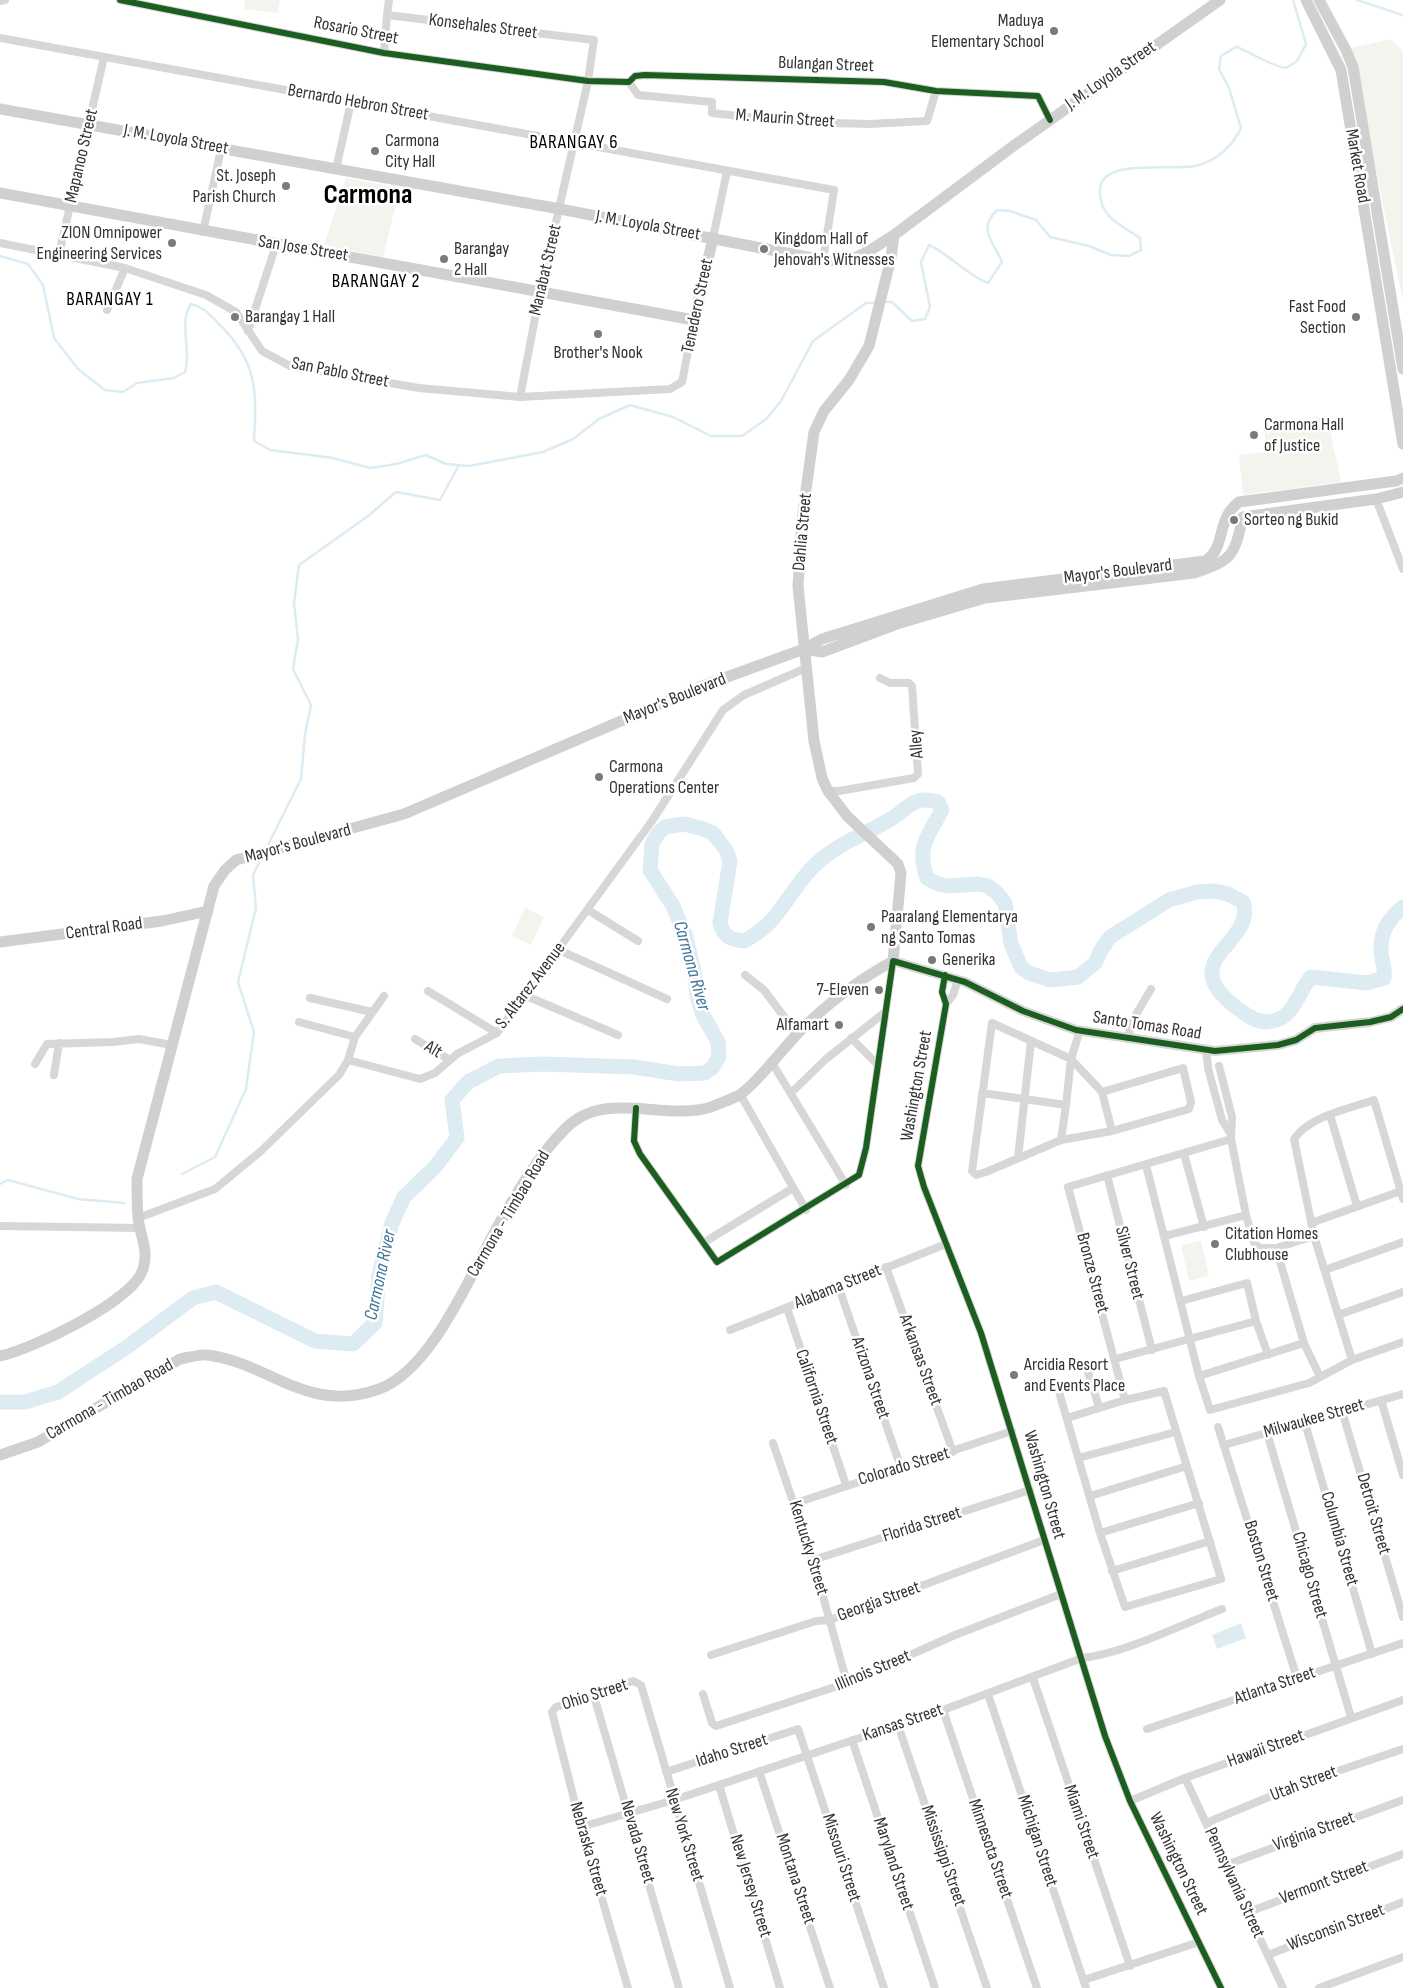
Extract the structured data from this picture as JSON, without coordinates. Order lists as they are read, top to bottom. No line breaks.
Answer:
{"streets":{"main road":["J. M. Loyola Street","Market Road","San Jose Street","Tenedero Street","Dahlia Street","Mayor's Boulevard","Central Road","Carmona - Timbao Road"],"street":["Konsehales Street","Rosario Street","Bulangan Street","Bernardo Hebron Street","M. Maurin Street","Mapanoo Street","Manabat Street","San Pablo Street","Alley","S. Altarez Avenue","Santo Tomas Road","Alt","Washington Street","Silver Street","Bronze Street","Alabama Street","Arkansas Street","Arizona Street","California Street","Milwaukee Street","Colorado Street","Detroit Street","Florida Street","Columbia Street","Kentucky Street","Boston Street","Chicago Street","Georgia Street","Illinois Street","Atlanta Street","Ohio Street","Kansas Street","Hawaii Street","Idaho Street","Utah Street","Miami Street","Virginia Street","New York Street","Michigan Street","Nevada Street","Nebraska Street","Minnesota Street","Mississippi Street","Missouri Street","Maryland Street","Montana Street","Pennsylvania Street","Vermont Street","New Jersey Street","Wisconsin Street"]},"crossings":[["Konsehales Street","Manabat Street"],["Rosario Street","Bulangan Street"],["Rosario Street","Manabat Street"],["Bulangan Street","J. M. Loyola Street"],["Bulangan Street","M. Maurin Street"],["Bulangan Street","Manabat Street"],["J. M. Loyola Street","Bernardo Hebron Street"],["J. M. Loyola Street","Mapanoo Street"],["J. M. Loyola Street","Manabat Street"],["J. M. Loyola Street","Tenedero Street"],["J. M. Loyola Street","Dahlia Street"],["Bernardo Hebron Street","Mapanoo Street"],["Bernardo Hebron Street","Manabat Street"],["Bernardo Hebron Street","Tenedero Street"],["Mapanoo Street","San Jose Street"],["Mapanoo Street","San Pablo Street"],["San Jose Street","Manabat Street"],["San Jose Street","Tenedero Street"],["Manabat Street","San Pablo Street"],["Tenedero Street","San Pablo Street"],["Dahlia Street","Mayor's Boulevard"],["Dahlia Street","Alley"],["Dahlia Street","S. Altarez Avenue"],["Dahlia Street","Santo Tomas Road"],["Dahlia Street","Carmona - Timbao Road"],["Mayor's Boulevard","Central Road"],["S. Altarez Avenue","Alt"],["Santo Tomas Road","Washington Street"],["Santo Tomas Road","Carmona - Timbao Road"],["Washington Street","Alabama Street"],["Washington Street","Colorado Street"],["Washington Street","Florida Street"],["Washington Street","Georgia Street"],["Washington Street","Illinois Street"],["Washington Street","Kansas Street"],["Washington Street","Hawaii Street"],["Silver Street","Bronze Street"],["Alabama Street","Arkansas Street"],["Alabama Street","Arizona Street"],["Alabama Street","California Street"],["Arkansas Street","Colorado Street"],["Arizona Street","Colorado Street"],["California Street","Colorado Street"],["Milwaukee Street","Detroit Street"],["Milwaukee Street","Columbia Street"],["Milwaukee Street","Boston Street"],["Milwaukee Street","Chicago Street"],["Colorado Street","Kentucky Street"],["Florida Street","Kentucky Street"],["Columbia Street","Atlanta Street"],["Kentucky Street","Georgia Street"],["Kentucky Street","Illinois Street"],["Boston Street","Atlanta Street"],["Chicago Street","Atlanta Street"],["Chicago Street","Hawaii Street"],["Ohio Street","New York Street"],["Ohio Street","Nevada Street"],["Ohio Street","Nebraska Street"],["Kansas Street","Miami Street"],["Kansas Street","New York Street"],["Kansas Street","Michigan Street"],["Kansas Street","Nevada Street"],["Kansas Street","Nebraska Street"],["Kansas Street","Minnesota Street"],["Kansas Street","Mississippi Street"],["Kansas Street","Missouri Street"],["Kansas Street","Maryland Street"],["Kansas Street","Montana Street"],["Kansas Street","New Jersey Street"],["Hawaii Street","Pennsylvania Street"],["Idaho Street","New York Street"],["Idaho Street","Missouri Street"],["Utah Street","Pennsylvania Street"],["Virginia Street","Pennsylvania Street"],["Pennsylvania Street","Vermont Street"],["Pennsylvania Street","Wisconsin Street"]],"districts":["BARANGAY 6","Carmona","BARANGAY 2","BARANGAY 1"],"water":["Carmona River"],"places":["Maduya Elementary School","Carmona City Hall","St. Joseph Parish Church","ZION Omnipower Engineering Services","Kingdom Hall of Jehovah's Witnesses","Barangay 2 Hall","Barangay 1 Hall","Fast Food Section","Brother's Nook","Carmona Hall of Justice","Sorteo ng Bukid","Carmona Operations Center","Paaralang Elementarya ng Santo Tomas","Generika","7-Eleven","Alfamart","Citation Homes Clubhouse","Arcidia Resort and Events Place"]}
